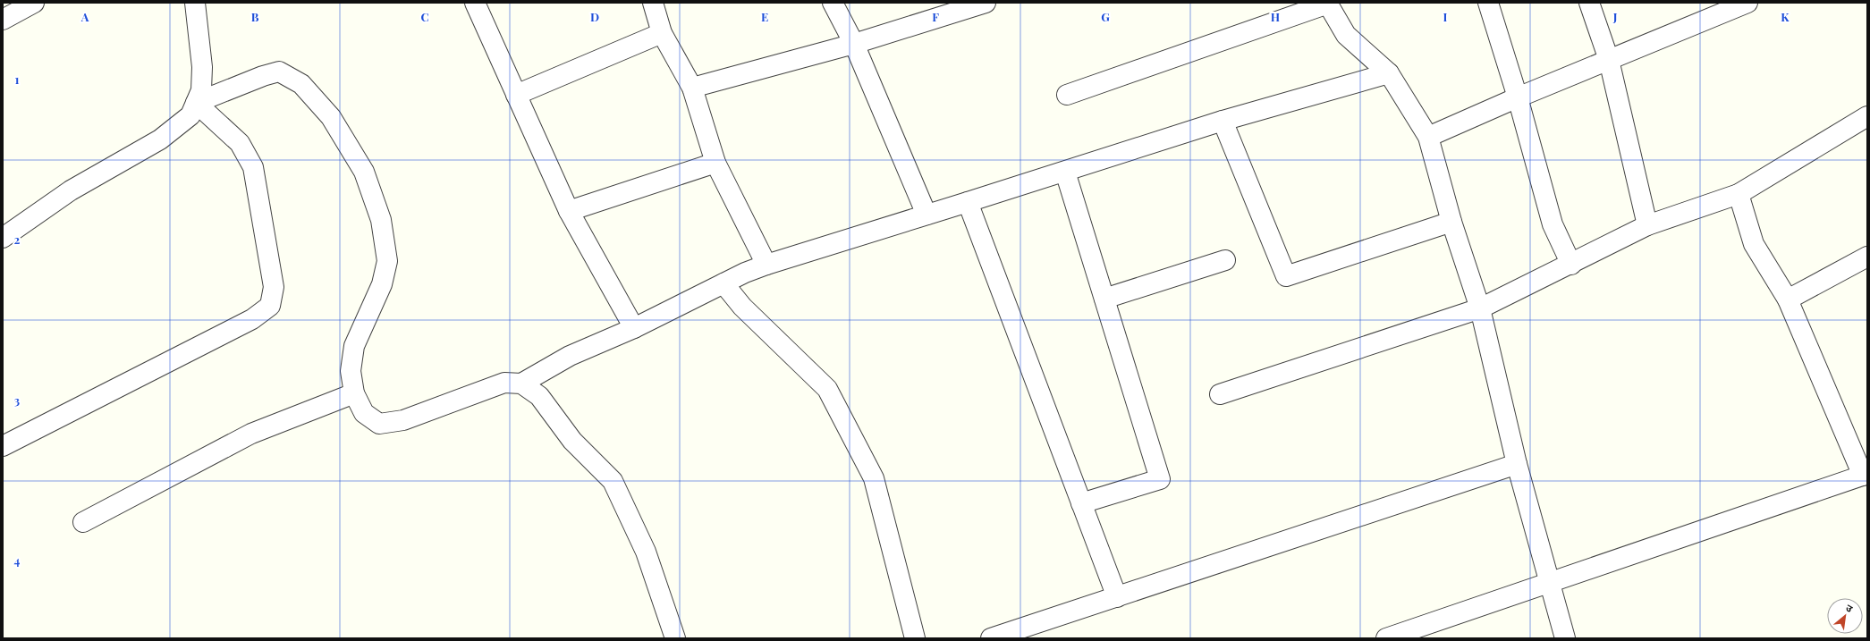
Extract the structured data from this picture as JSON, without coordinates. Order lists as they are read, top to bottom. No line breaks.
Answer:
{"north":"top right","grid":{"columns":["A","B","C","D","E","F","G","H","I","J","K"],"rows":["1","2","3","4"]}}
